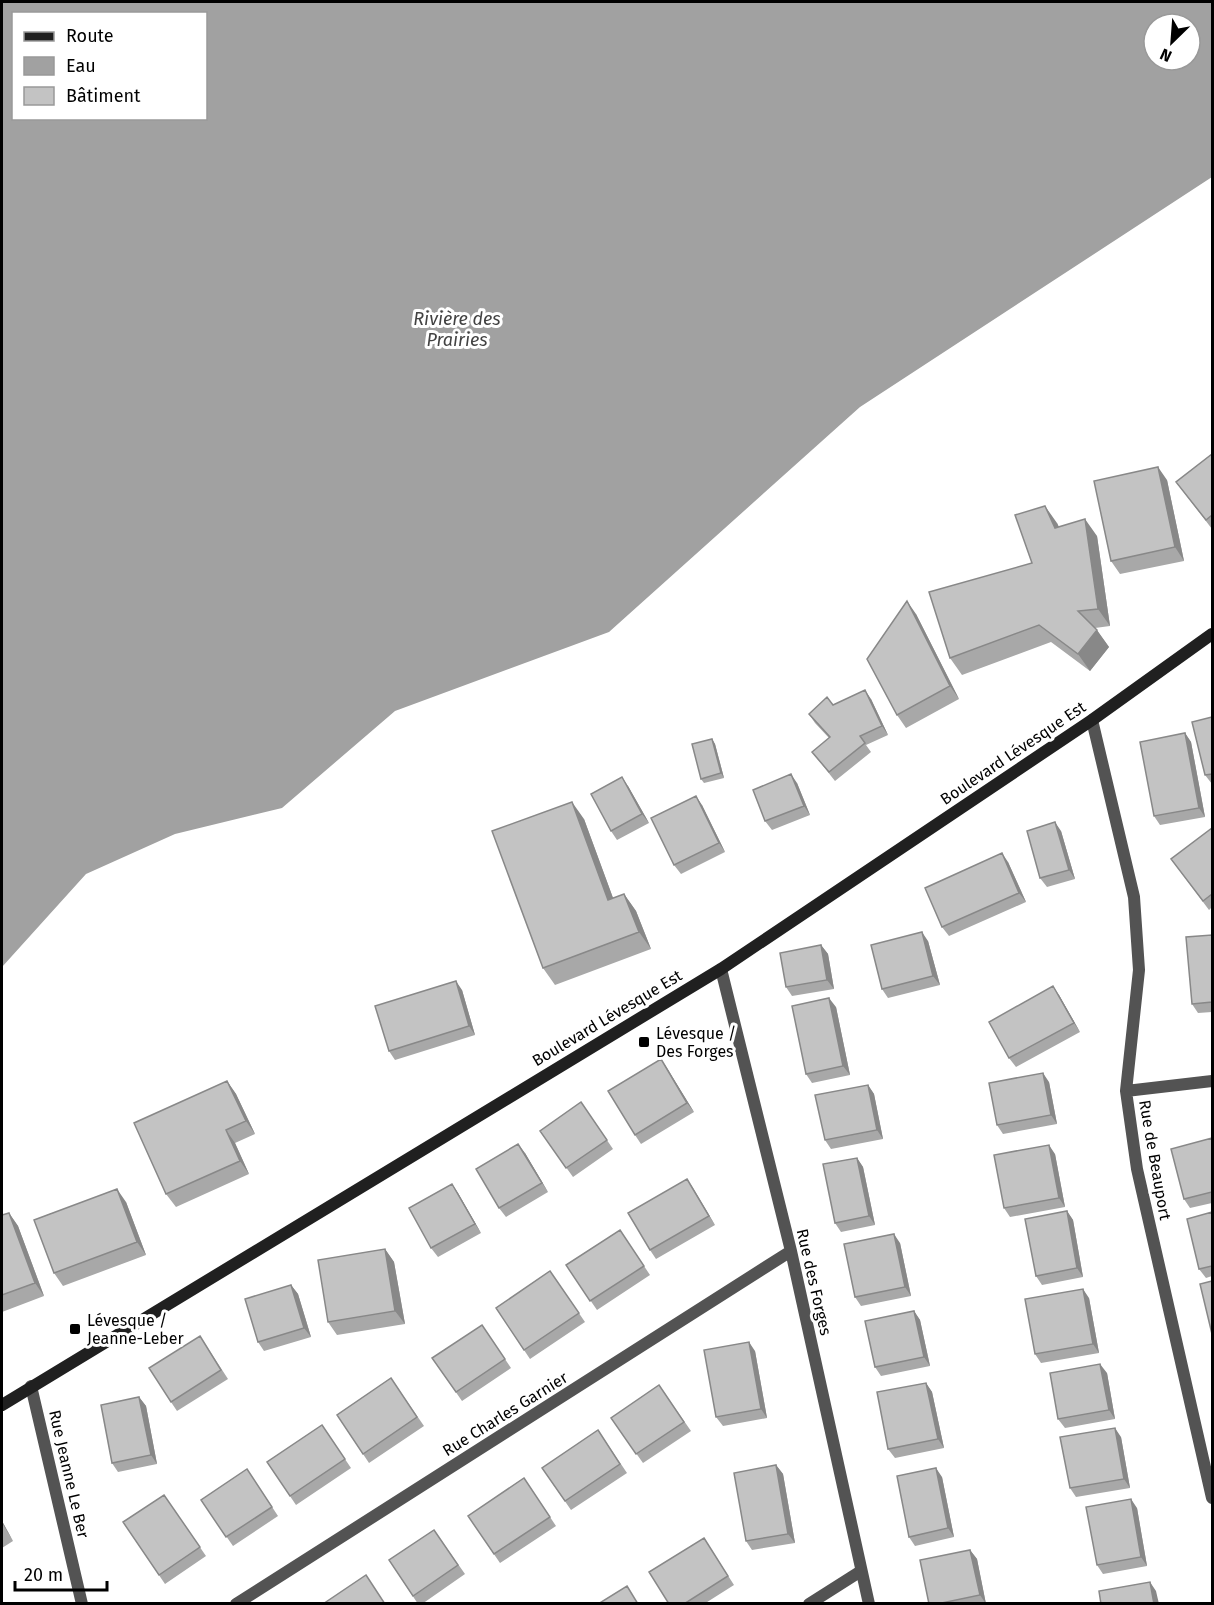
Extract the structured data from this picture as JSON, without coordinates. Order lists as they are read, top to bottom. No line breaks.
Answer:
{"streets":{"street":["Boulevard Lévesque Est","Rue de Beauport","Rue des Forges","Rue Charles Garnier","Rue Jeanne Le Ber"]},"crossings":[["Boulevard Lévesque Est","Rue de Beauport"],["Boulevard Lévesque Est","Rue des Forges"],["Boulevard Lévesque Est","Rue Jeanne Le Ber"],["Rue des Forges","Rue Charles Garnier"]],"water":["Rivière des Prairies"],"places":{"transit":["Lévesque / Des Forges","Lévesque / Jeanne-Leber"]},"legend":["Route","Eau","Bâtiment"],"scale_bar":"20 m","north":"bottom left"}
